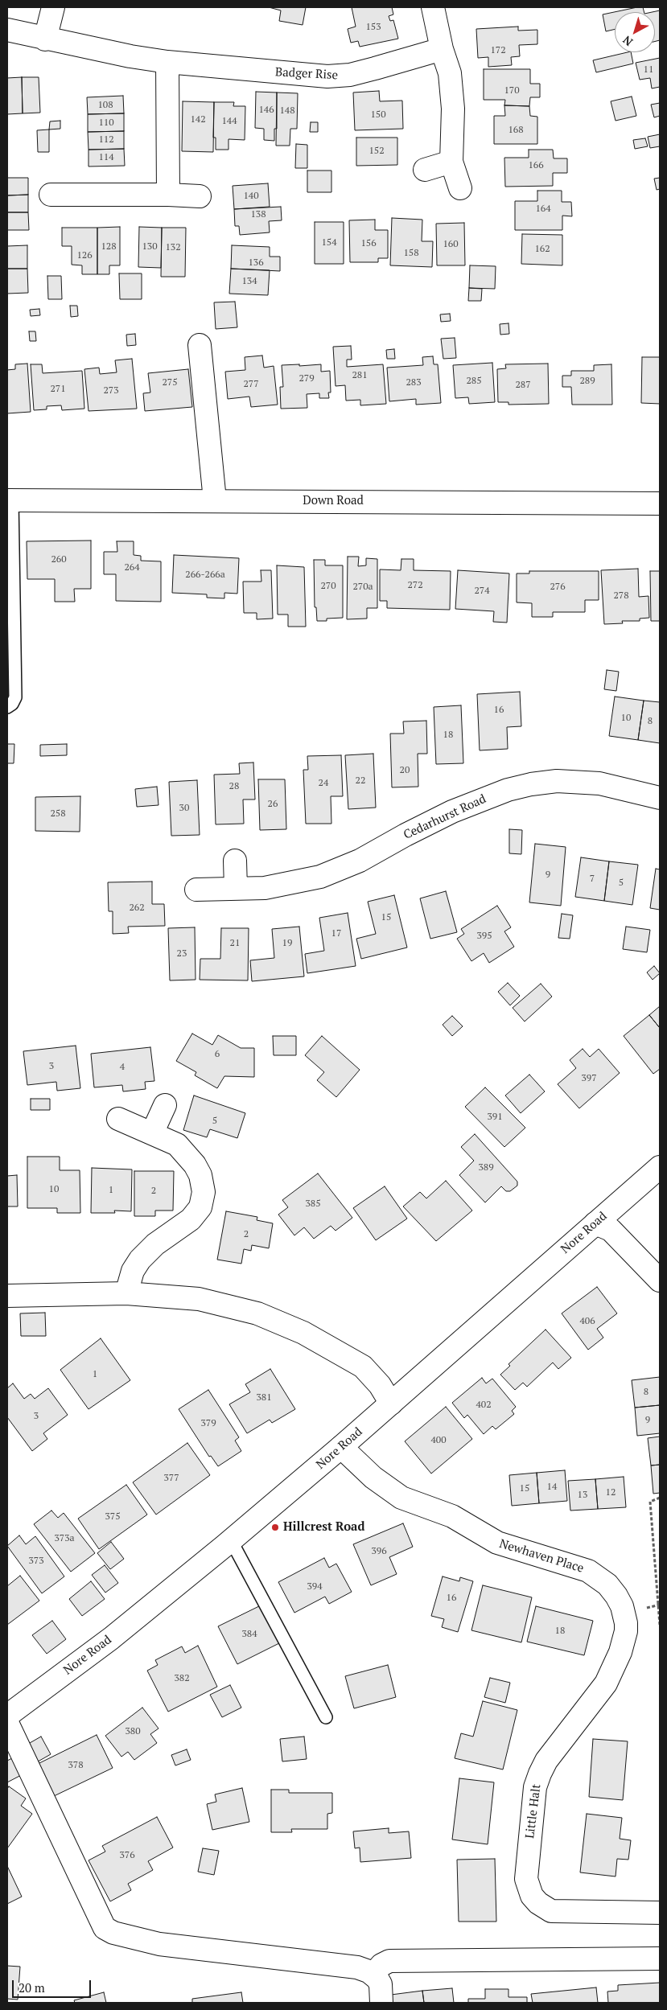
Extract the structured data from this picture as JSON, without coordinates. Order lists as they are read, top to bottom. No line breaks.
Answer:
{"streets":{"street":["Badger Rise","Down Road","Cedarhurst Road","Nore Road","Newhaven Place","Little Halt"]},"crossings":[["Nore Road","Newhaven Place"],["Newhaven Place","Little Halt"]],"places":["Hillcrest Road"],"house_numbers":["153","172","11","170","108","146","148","150","142","144","110","168","112","152","114","166","140","164","138","154","156","160","128","130","132","162","158","126","136","134","281","279","285","289","275","283","277","287","271","273","260","264","266-266a","272","270","270a","276","274","278","16","10","8","18","20","22","24","28","26","30","258","9","7","5","262","15","17","395","21","19","23","6","3","4","397","391","5","389","10","1","2","385","2","406","1","8","381","402","3","9","379","400","377","14","15","12","13","375","373a","396","373","394","16","18","384","382","380","378","376"],"scale_bar":"20 m","north":"bottom left"}
